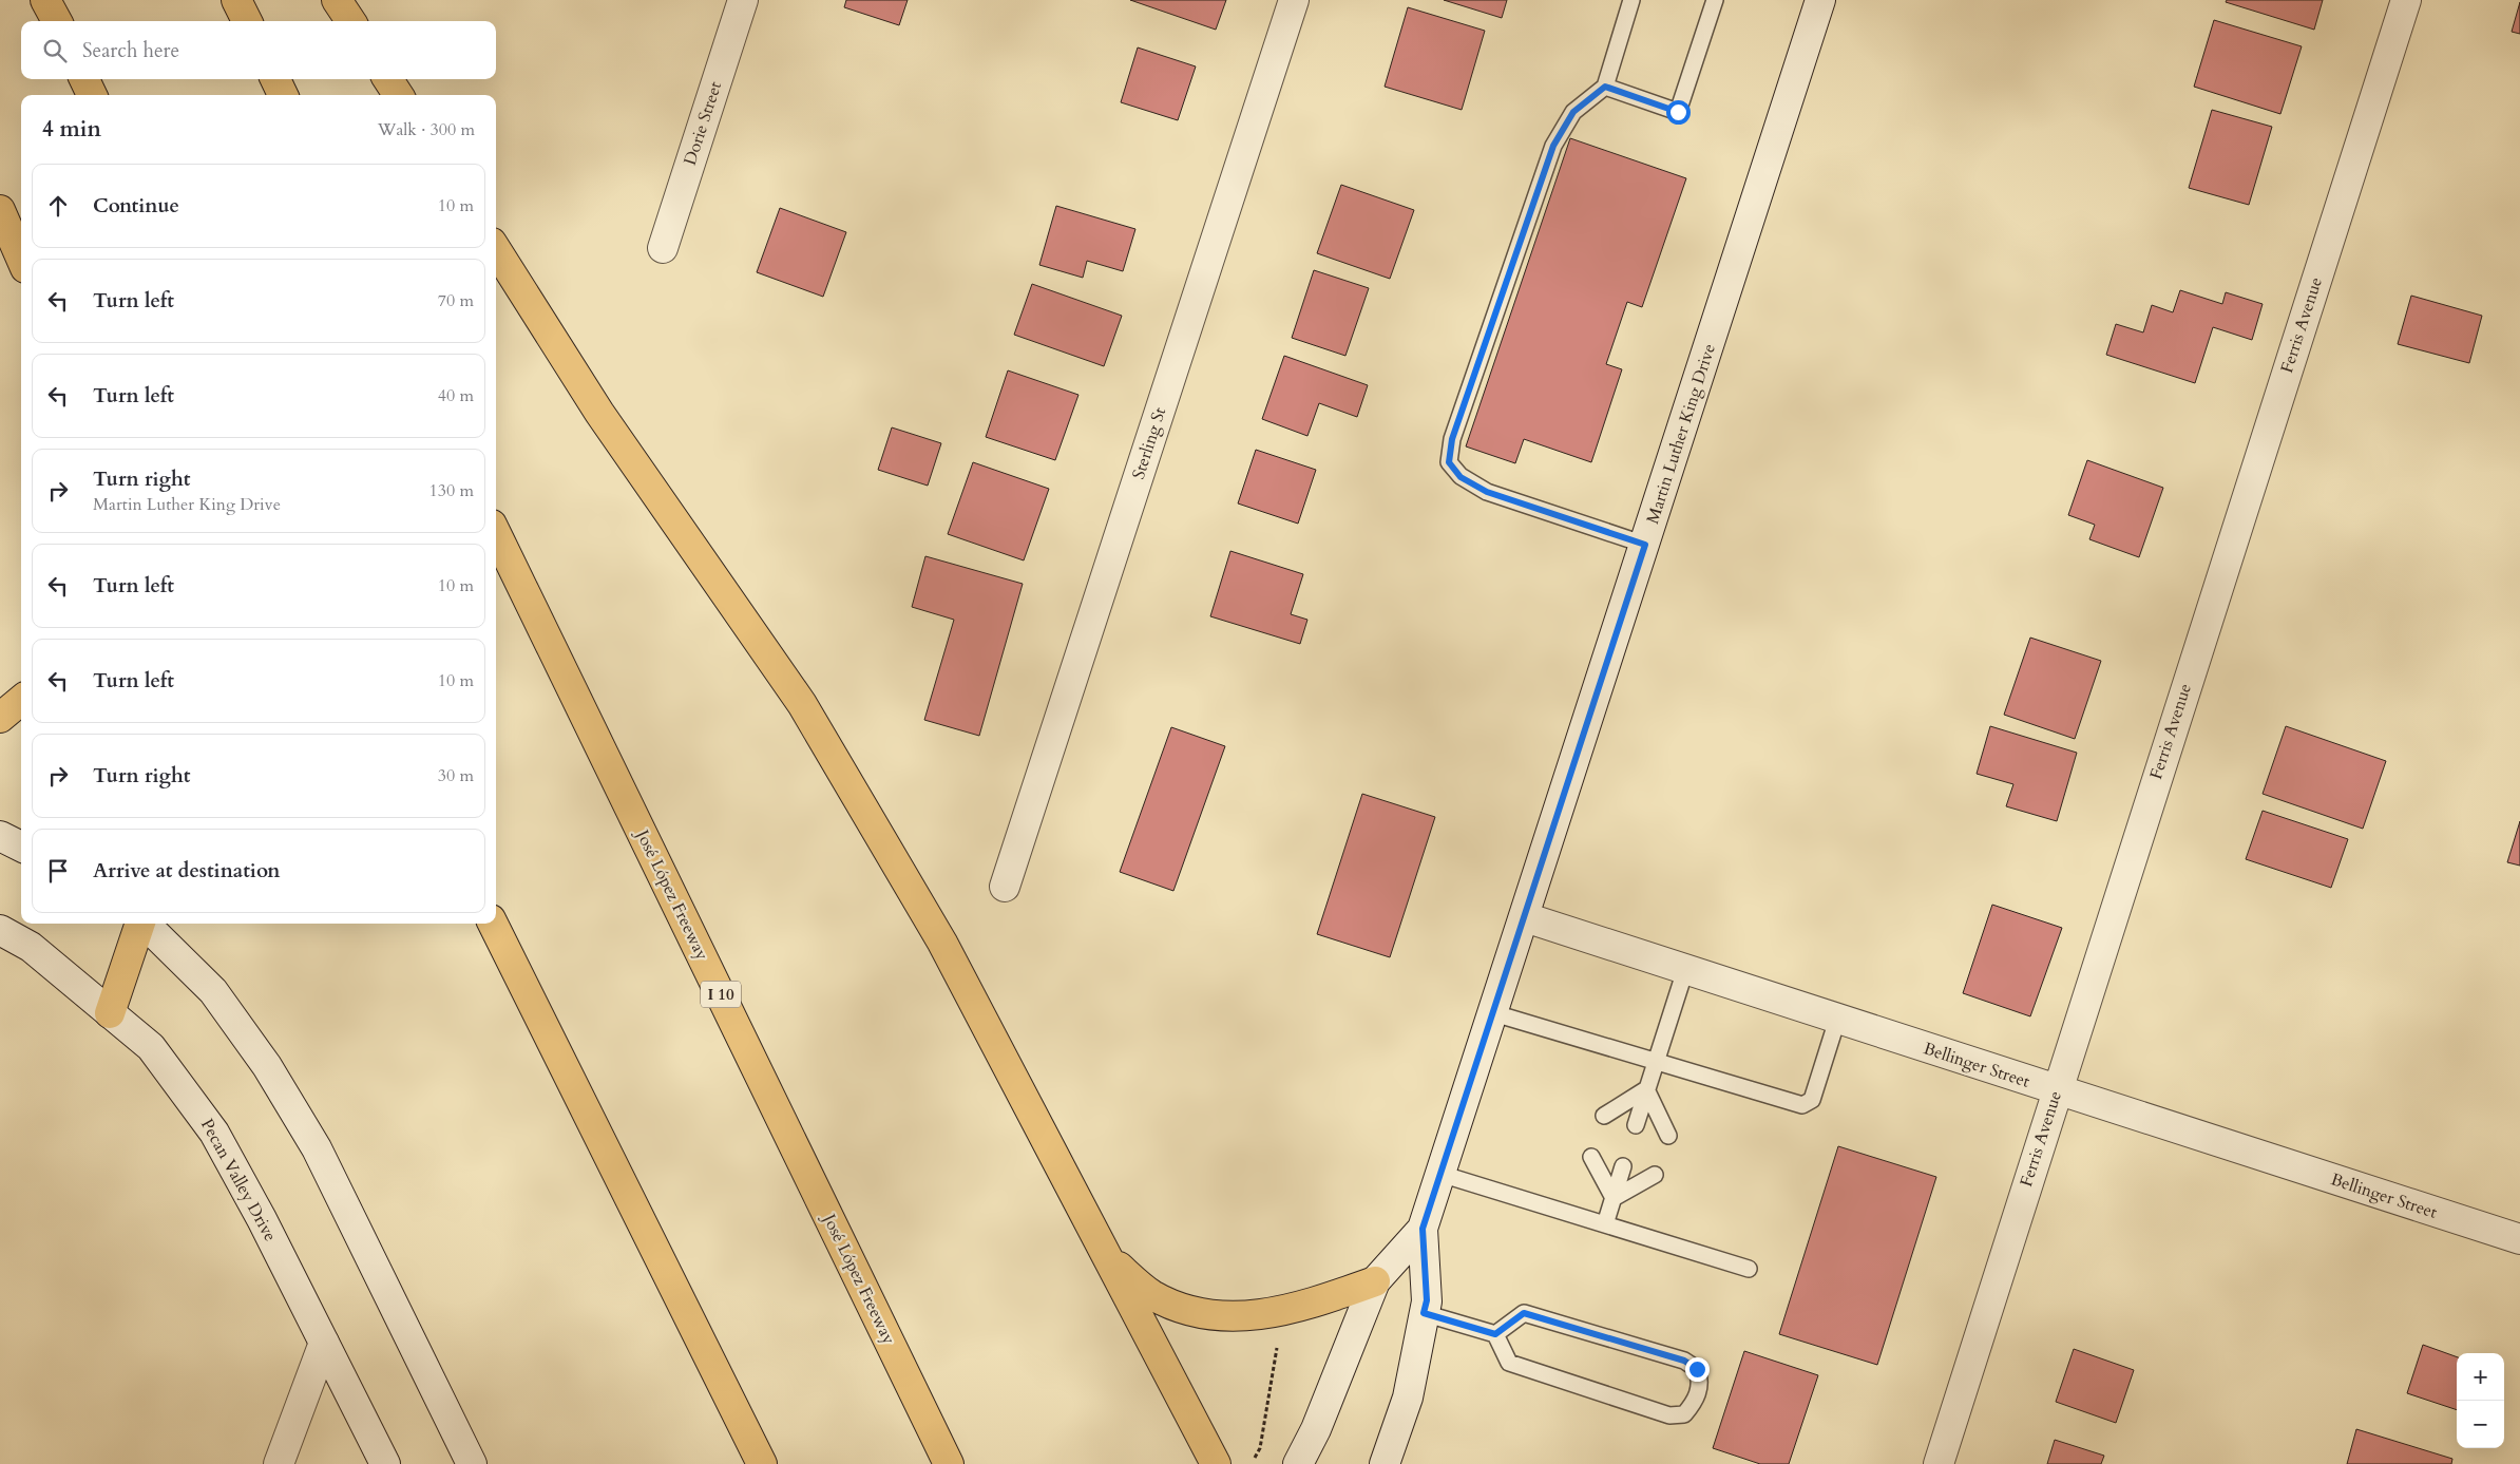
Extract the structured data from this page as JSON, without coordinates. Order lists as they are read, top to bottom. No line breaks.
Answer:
{"streets":{"highway":["José López Freeway","I 10"],"street":["Dorie Street","Ferris Avenue","Martin Luther King Drive","Sterling St","Bellinger Street","Pecan Valley Drive"]},"crossings":[["Ferris Avenue","Bellinger Street"],["Martin Luther King Drive","Bellinger Street"]],"page":{"search":"Search here","heading":["4 min","Walk · 300 m"],"list":[["Continue","10 m"],["Turn left","70 m"],["Turn left","40 m"],["Turn right","Martin Luther King Drive","130 m"],["Turn left","10 m"],["Turn left","10 m"],["Turn right","30 m"],"Arrive at destination"],"map_buttons":["+","−"]}}
